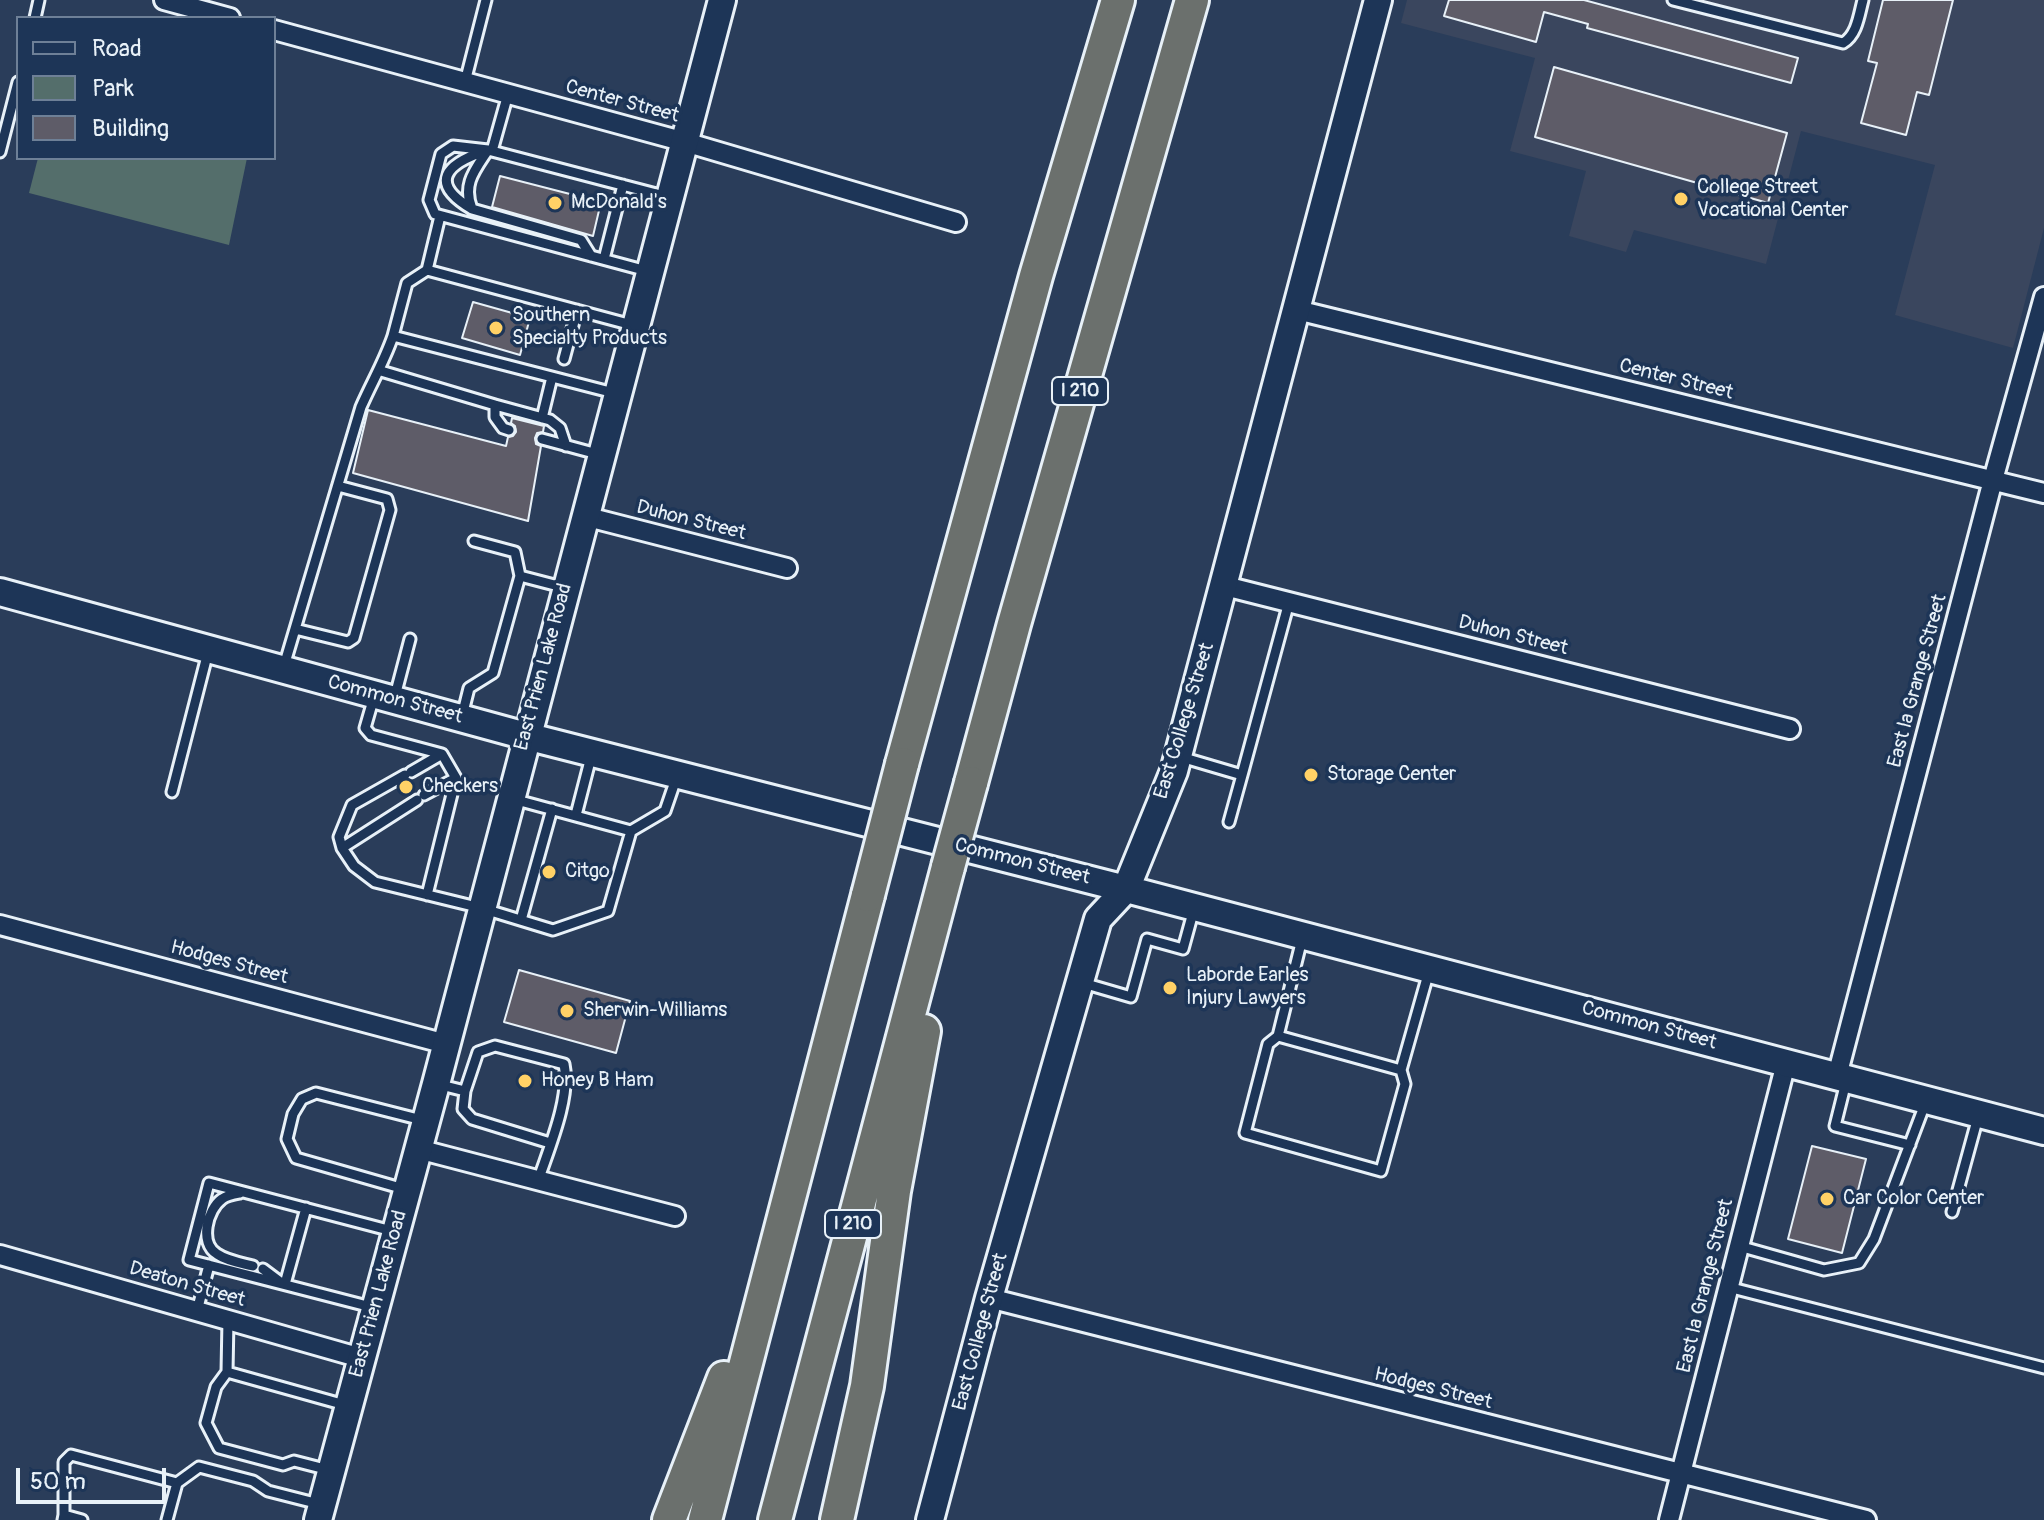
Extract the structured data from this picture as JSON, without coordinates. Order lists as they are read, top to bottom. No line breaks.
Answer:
{"streets":{"highway":["I 210"],"street":["Center Street","Duhon Street","East Prien Lake Road","East la Grange Street","Common Street","East College Street","Hodges Street","Deaton Street"]},"crossings":[["Center Street","East Prien Lake Road"],["Center Street","East la Grange Street"],["Center Street","East College Street"],["Duhon Street","East Prien Lake Road"],["Duhon Street","East College Street"],["East Prien Lake Road","Common Street"],["East Prien Lake Road","Hodges Street"],["East Prien Lake Road","Deaton Street"],["East la Grange Street","Common Street"],["East la Grange Street","Hodges Street"],["Common Street","East College Street"],["East College Street","Hodges Street"]],"places":["College Street Vocational Center","McDonald's","Southern Specialty Products","Storage Center","Checkers","Citgo","Laborde Earles Injury Lawyers","Sherwin-Williams","Honey B Ham","Car Color Center"],"legend":["Road","Park","Building"],"scale_bar":"50 m"}
